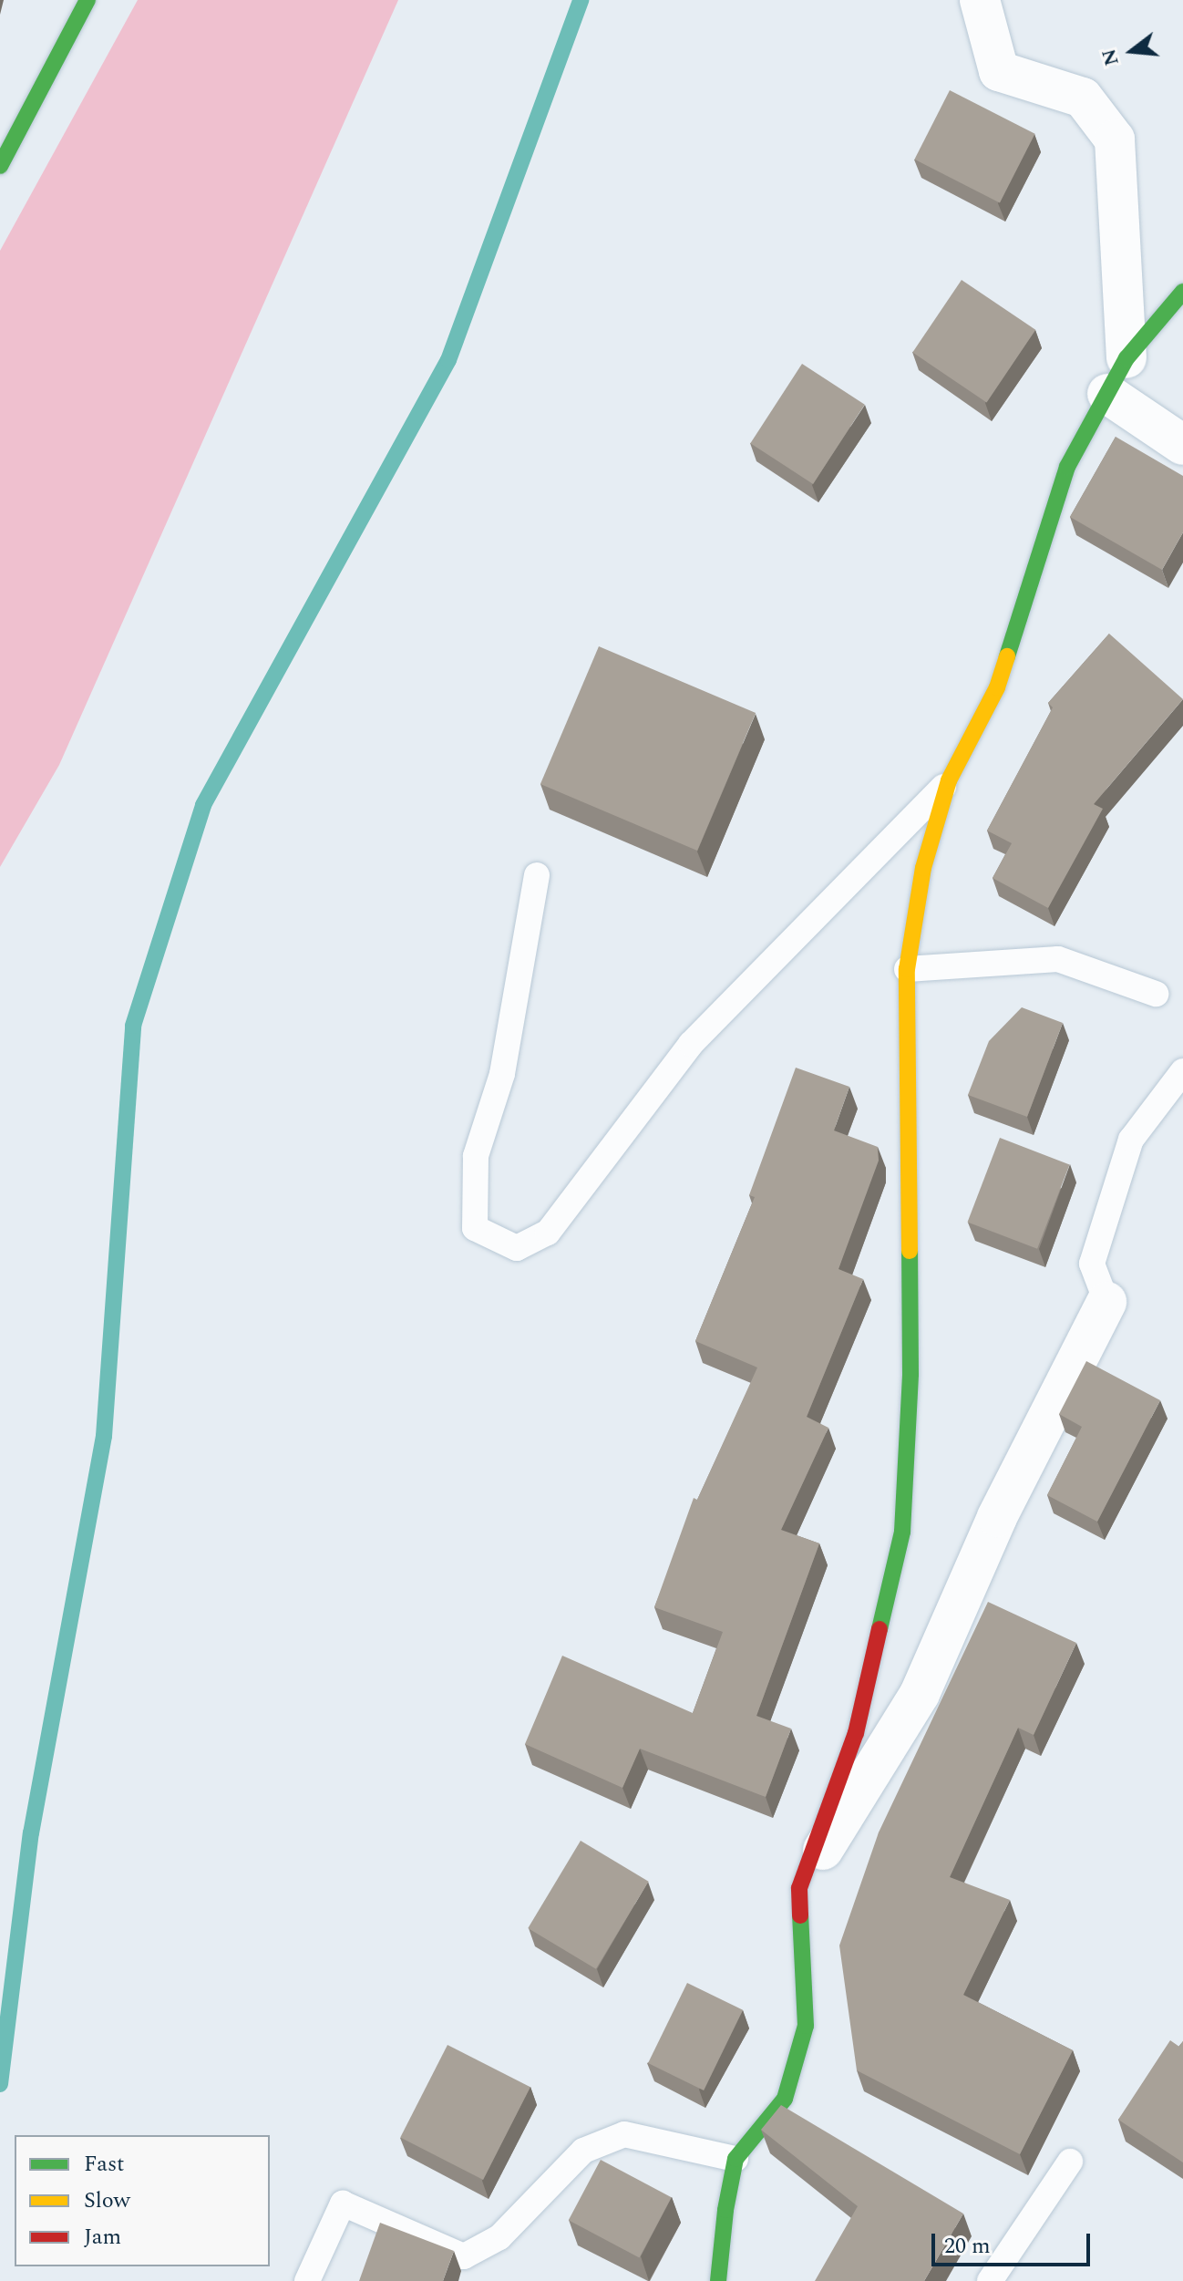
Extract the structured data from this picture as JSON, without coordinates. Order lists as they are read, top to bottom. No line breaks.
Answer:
{"legend":["Fast","Slow","Jam"],"scale_bar":"20 m","north":"left"}
